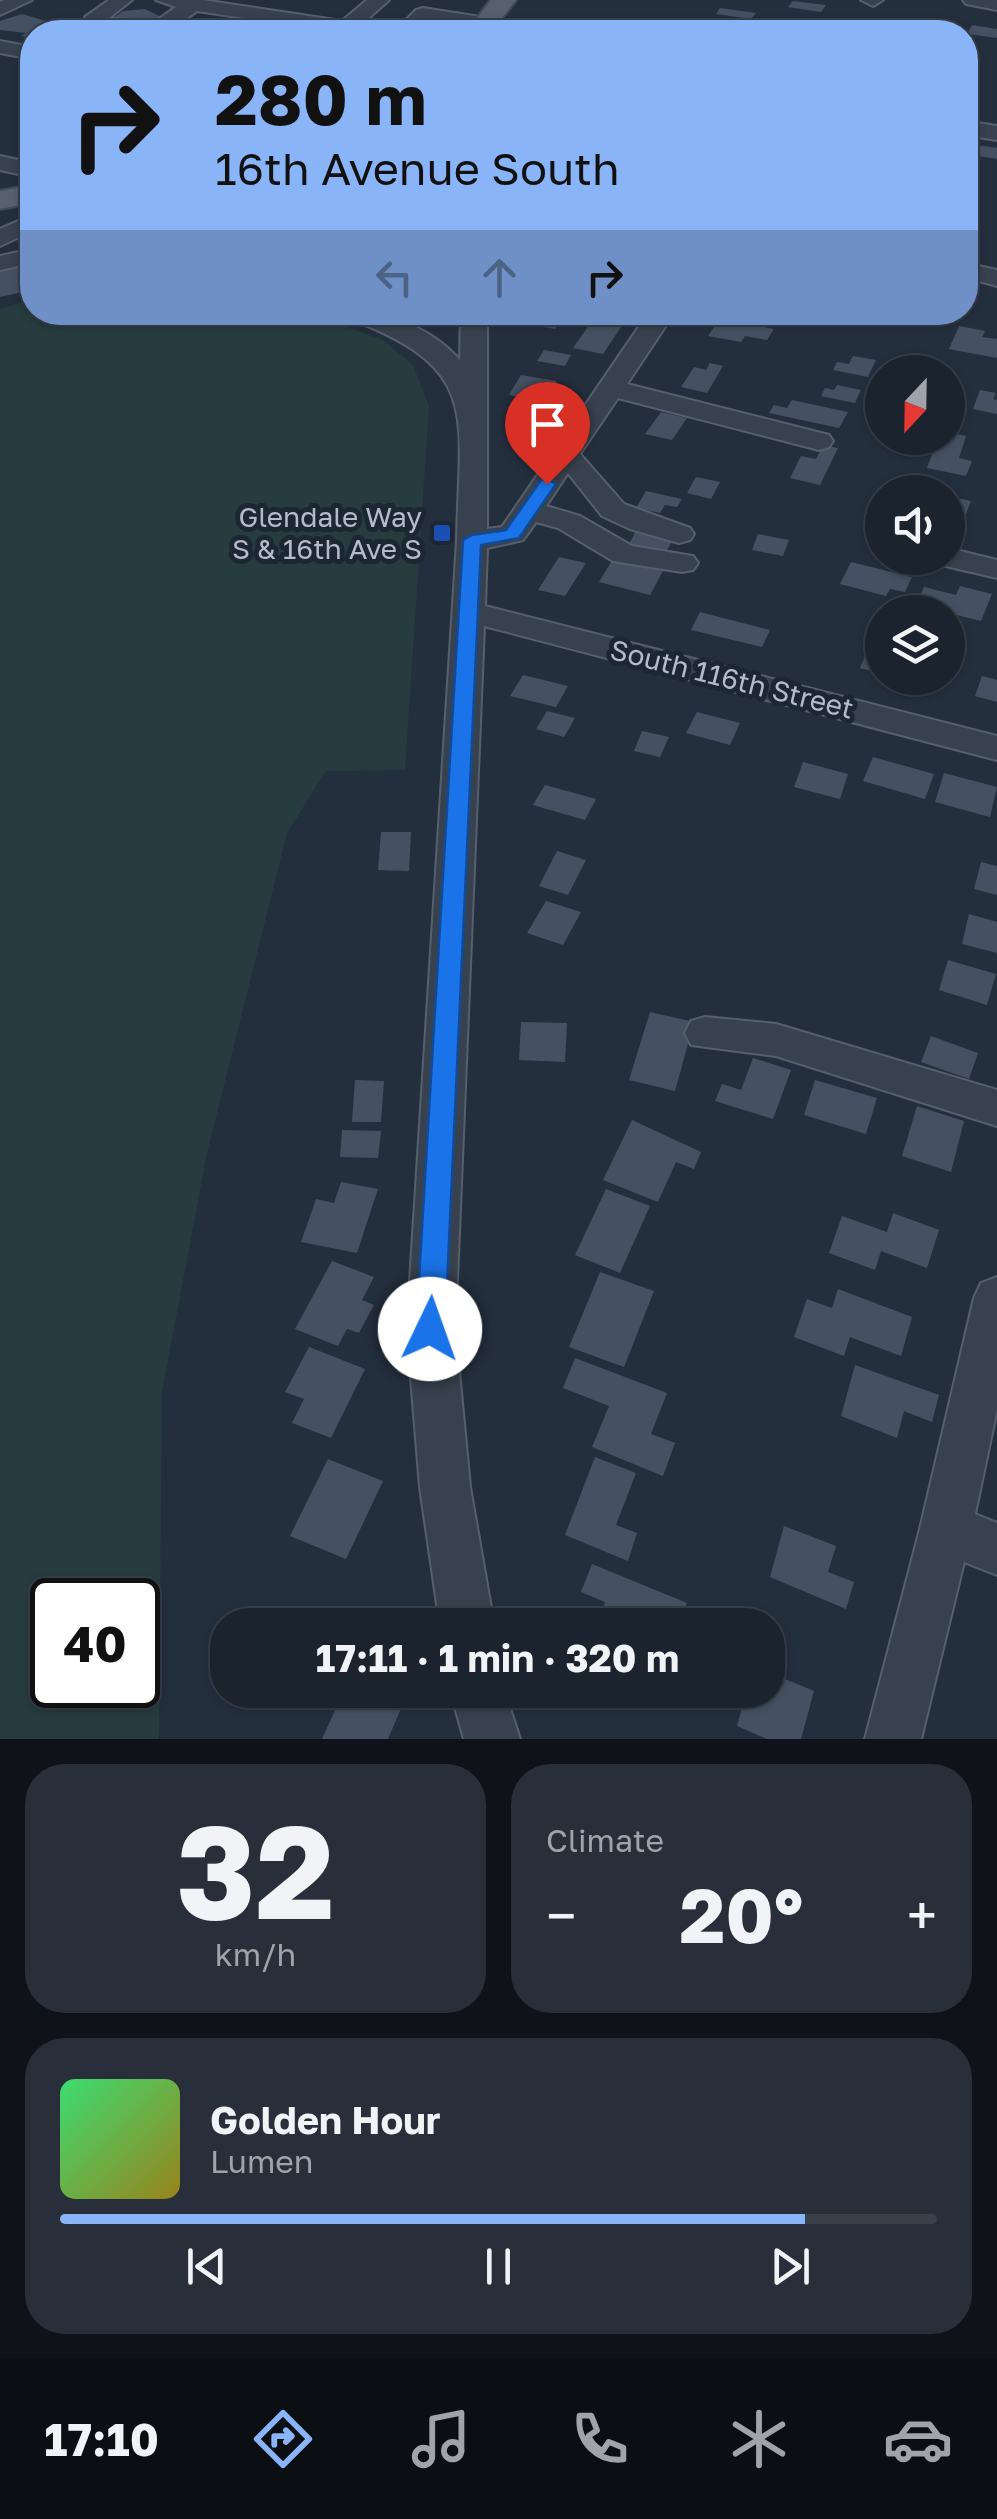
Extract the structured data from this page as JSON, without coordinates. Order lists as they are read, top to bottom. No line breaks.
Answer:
{"streets":{"street":["South 116th Street"]},"places":{"transit":["Glendale Way S & 16th Ave S"]},"north":"bottom","page":{"turn":["280 m","16th Avenue South"],"limit":"40","trip":"17:11 · 1 min · 320 m","tile":[["32","km/h"],"Climate"],"heat":["−","20°","+"],"song":["Golden Hour","Lumen"],"tabs":"17:10"}}
